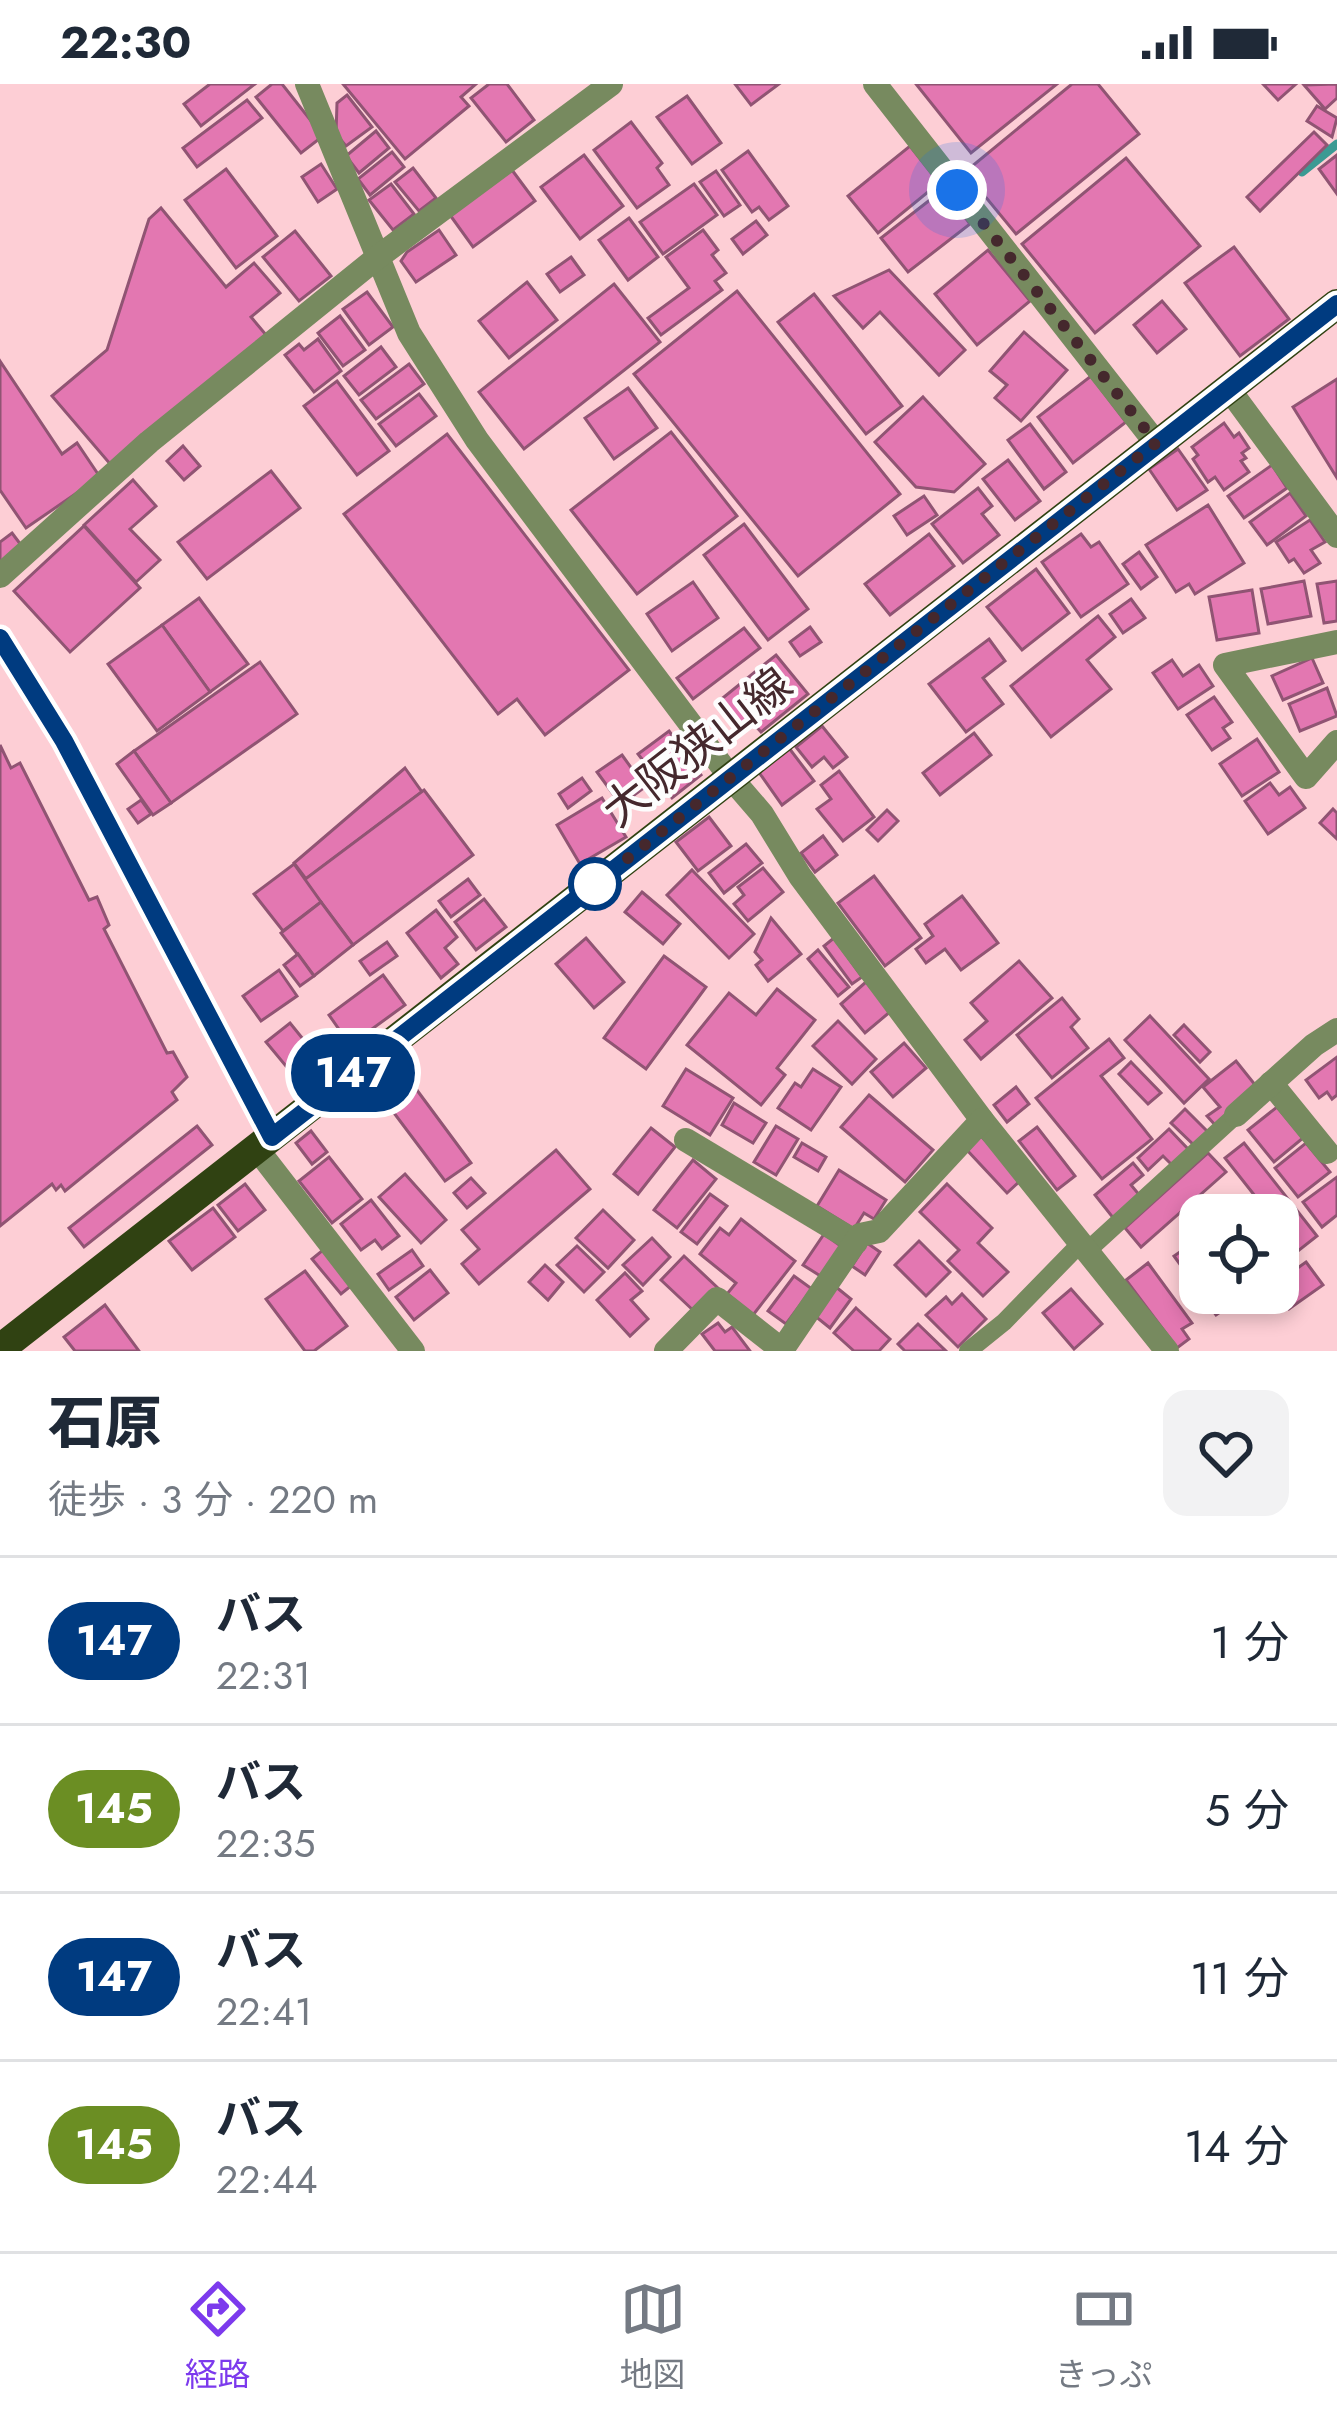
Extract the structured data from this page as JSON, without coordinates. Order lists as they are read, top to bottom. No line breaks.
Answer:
{"streets":{"main road":["大阪狭山線"]},"lines":["bus line 147"],"page":{"status":"22:30","on_map":"147","heading":["石原","徒歩 · 3 分 · 220 m"],"list":[{"mark":"147","name":"バス","note":"22:31","value":"1 分"},{"mark":"145","name":"バス","note":"22:35","value":"5 分"},{"mark":"147","name":"バス","note":"22:41","value":"11 分"},{"mark":"145","name":"バス","note":"22:44","value":"14 分"}],"tabs":["経路","地図","きっぷ"]}}
